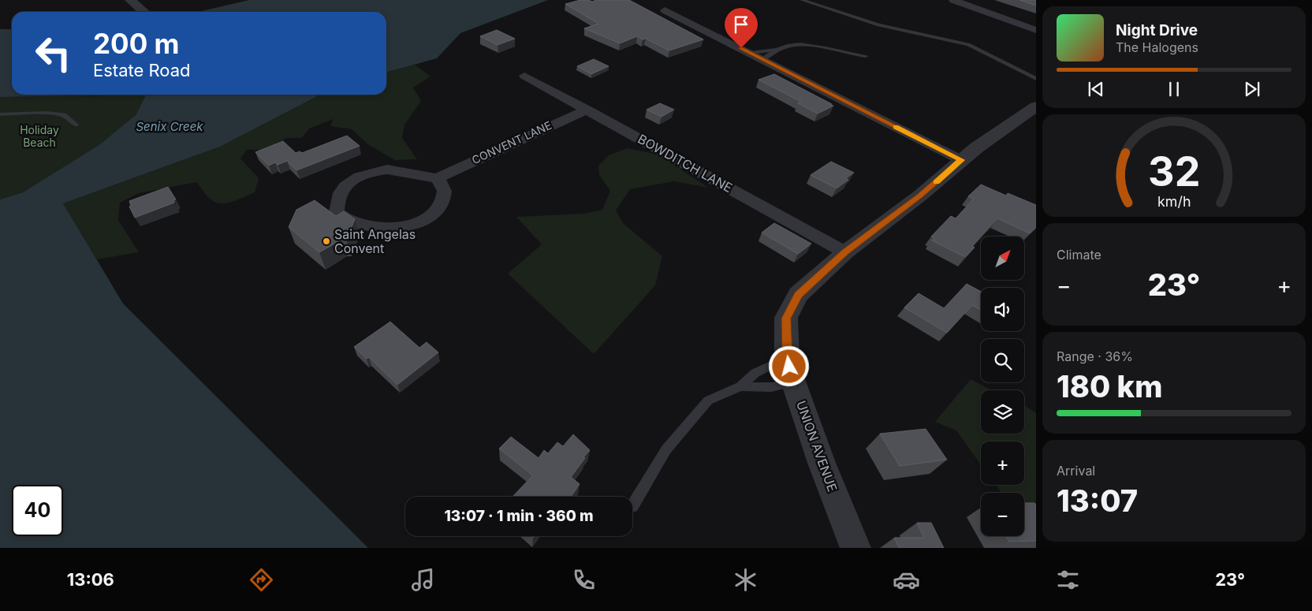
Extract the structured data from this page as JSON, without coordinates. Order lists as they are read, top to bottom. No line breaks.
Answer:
{"streets":{"street":["CONVENT LANE","BOWDITCH LANE","UNION AVENUE"]},"crossings":[["CONVENT LANE","BOWDITCH LANE"],["BOWDITCH LANE","UNION AVENUE"]],"water":["Senix Creek"],"parks":["Holiday Beach"],"places":["Saint Angelas Convent"],"north":"top right","page":{"turn":["200 m","Estate Road"],"song":["Night Drive","The Halogens"],"tile":["Climate",["Range · 36%","180 km"],["Arrival","13:07"]],"map_buttons":["+","−"],"heat":["−","23°","+"],"limit":"40","trip":"13:07 · 1 min · 360 m","tabs":["13:06","23°"],"gauge":["32","km/h"]}}
